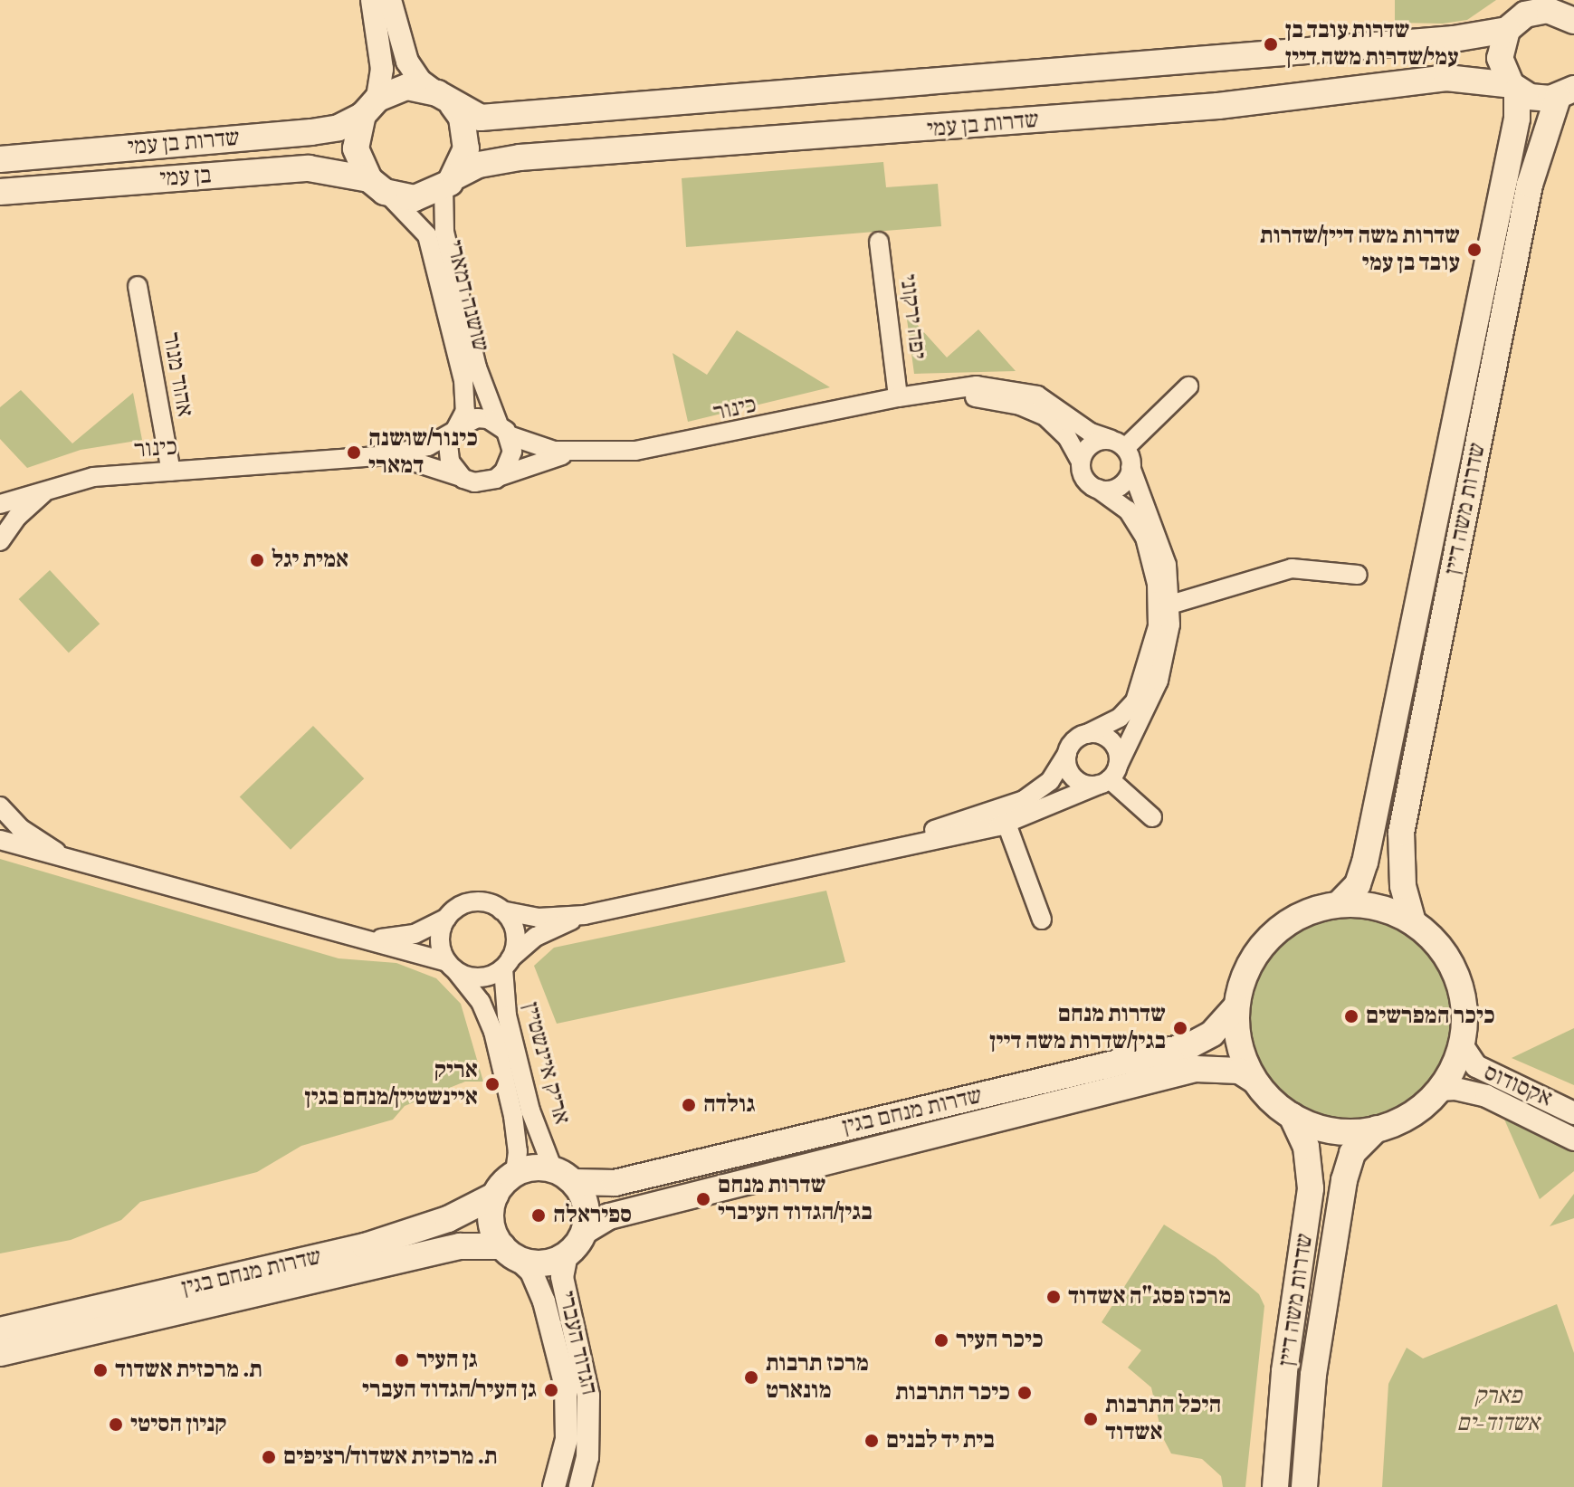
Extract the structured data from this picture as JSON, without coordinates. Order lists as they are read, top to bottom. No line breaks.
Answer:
{"streets":{"main road":["שדרות בן עמי","בן עמי","שדרות משה דיין","שדרות מנחם בגין"],"street":["שושנה דמארי","יפה ירקוני","אהוד מנור","כינור","אריק איינשטיין","אקסודוס","הגדוד העברי"]},"crossings":[["שדרות בן עמי","בן עמי"],["שדרות בן עמי","שושנה דמארי"],["שדרות בן עמי","שדרות משה דיין"],["בן עמי","שושנה דמארי"],["שושנה דמארי","כינור"],["יפה ירקוני","כינור"],["אהוד מנור","כינור"],["שדרות משה דיין","אקסודוס"],["שדרות משה דיין","שדרות מנחם בגין"],["אריק איינשטיין","שדרות מנחם בגין"],["אריק איינשטיין","הגדוד העברי"],["אקסודוס","שדרות מנחם בגין"],["שדרות מנחם בגין","הגדוד העברי"]],"parks":["פארק אשדוד-ים"],"places":["שדרות עובד בן עמי/שדרות משה דיין","שדרות משה דיין/שדרות עובד בן עמי","כינור/שושנה דמארי","אמית יגל","כיכר המפרשים","שדרות מנחם בגין/שדרות משה דיין","אריק איינשטיין/מנחם בגין","גולדה","שדרות מנחם בגין/הגדוד העיברי","ספיראלה","מרכז פסג\"ה אשדוד","כיכר העיר","גן העיר","ת. מרכזית אשדוד","מרכז תרבות מונארט","גן העיר/הגדוד העברי","כיכר התרבות","היכל התרבות אשדוד","קניון הסיטי","בית יד לבנים","ת. מרכזית אשדוד/רציפים"]}
